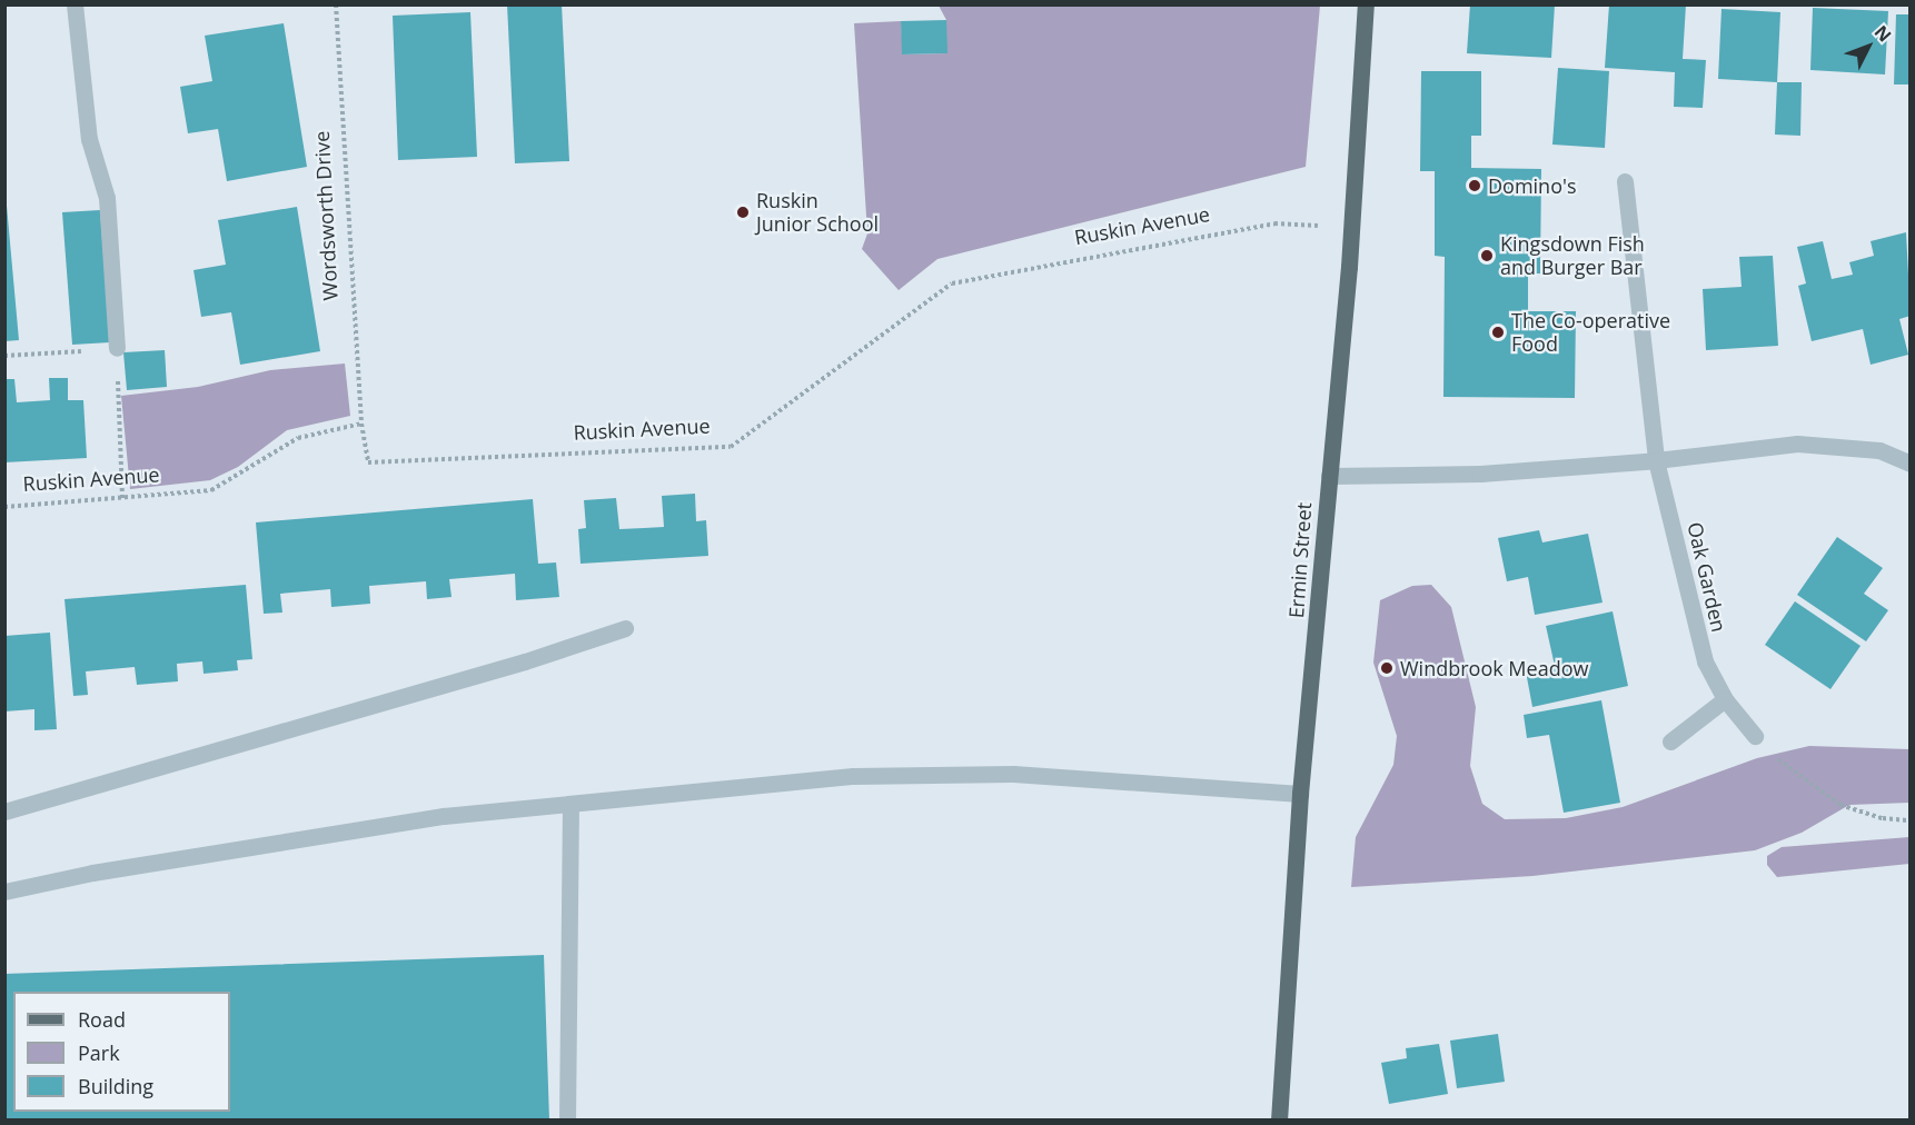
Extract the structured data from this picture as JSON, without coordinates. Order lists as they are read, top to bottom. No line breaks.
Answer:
{"streets":{"main road":["Ermin Street"],"street":["Oak Garden"],"path":["Wordsworth Drive","Ruskin Avenue"]},"crossings":[["Wordsworth Drive","Ruskin Avenue"],["Ruskin Avenue","Ermin Street"]],"places":["Domino's","Ruskin Junior School","Kingsdown Fish and Burger Bar","The Co-operative Food","Windbrook Meadow"],"legend":["Road","Park","Building"],"north":"top right"}
